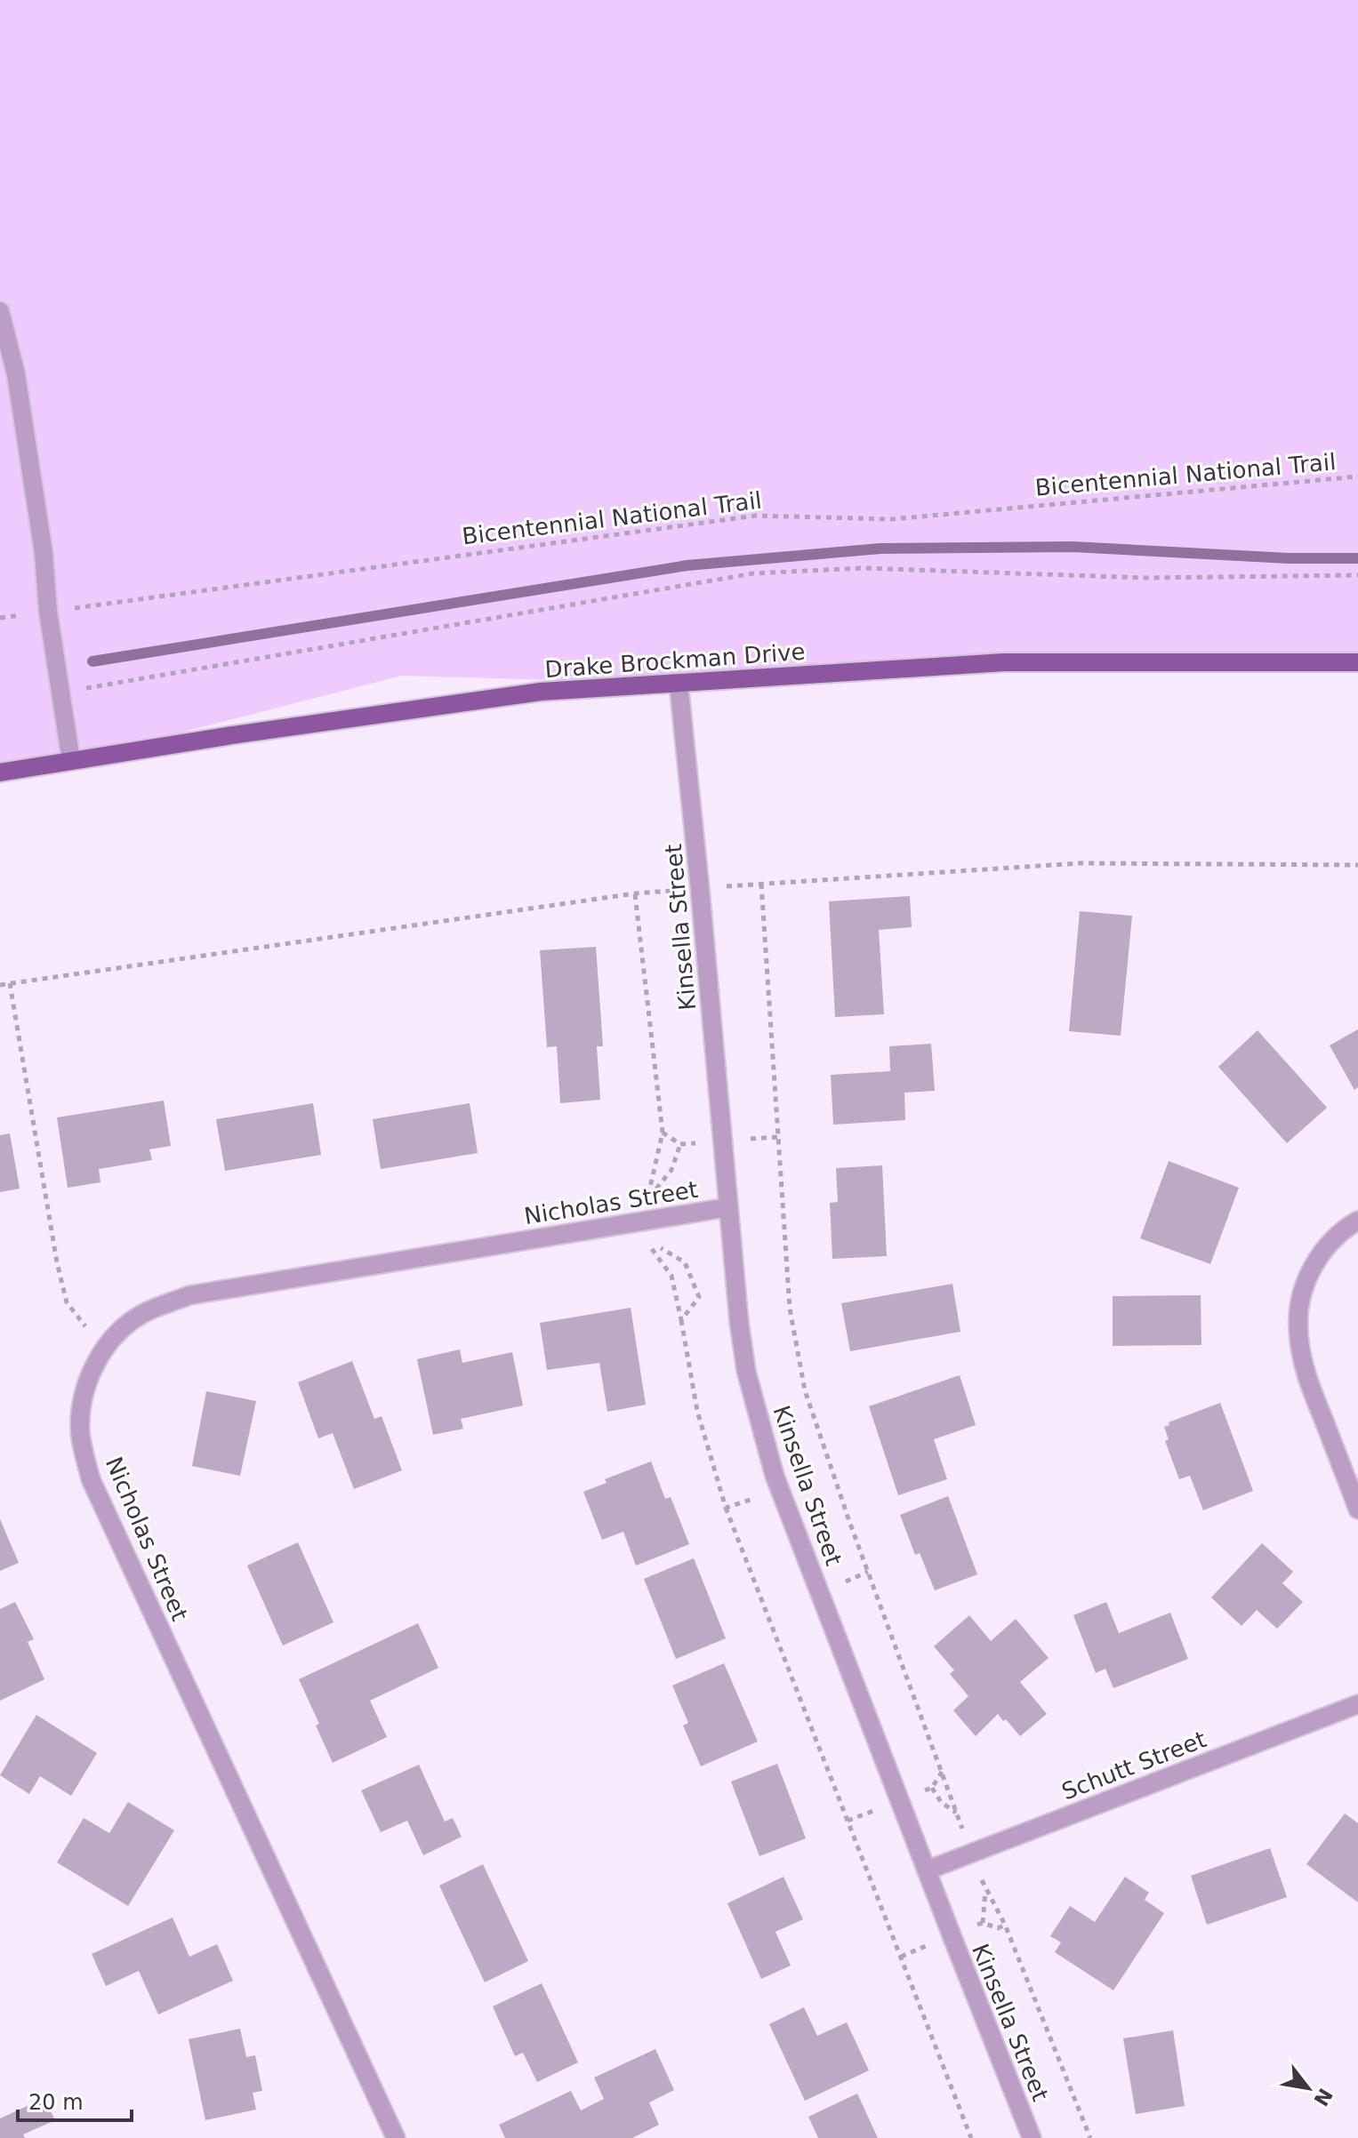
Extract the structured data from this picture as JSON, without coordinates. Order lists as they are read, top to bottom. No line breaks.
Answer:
{"streets":{"main road":["Drake Brockman Drive"],"street":["Kinsella Street","Nicholas Street","Schutt Street"],"path":["Bicentennial National Trail"]},"crossings":[["Drake Brockman Drive","Kinsella Street"],["Kinsella Street","Nicholas Street"],["Kinsella Street","Schutt Street"]],"scale_bar":"20 m","north":"bottom right"}
